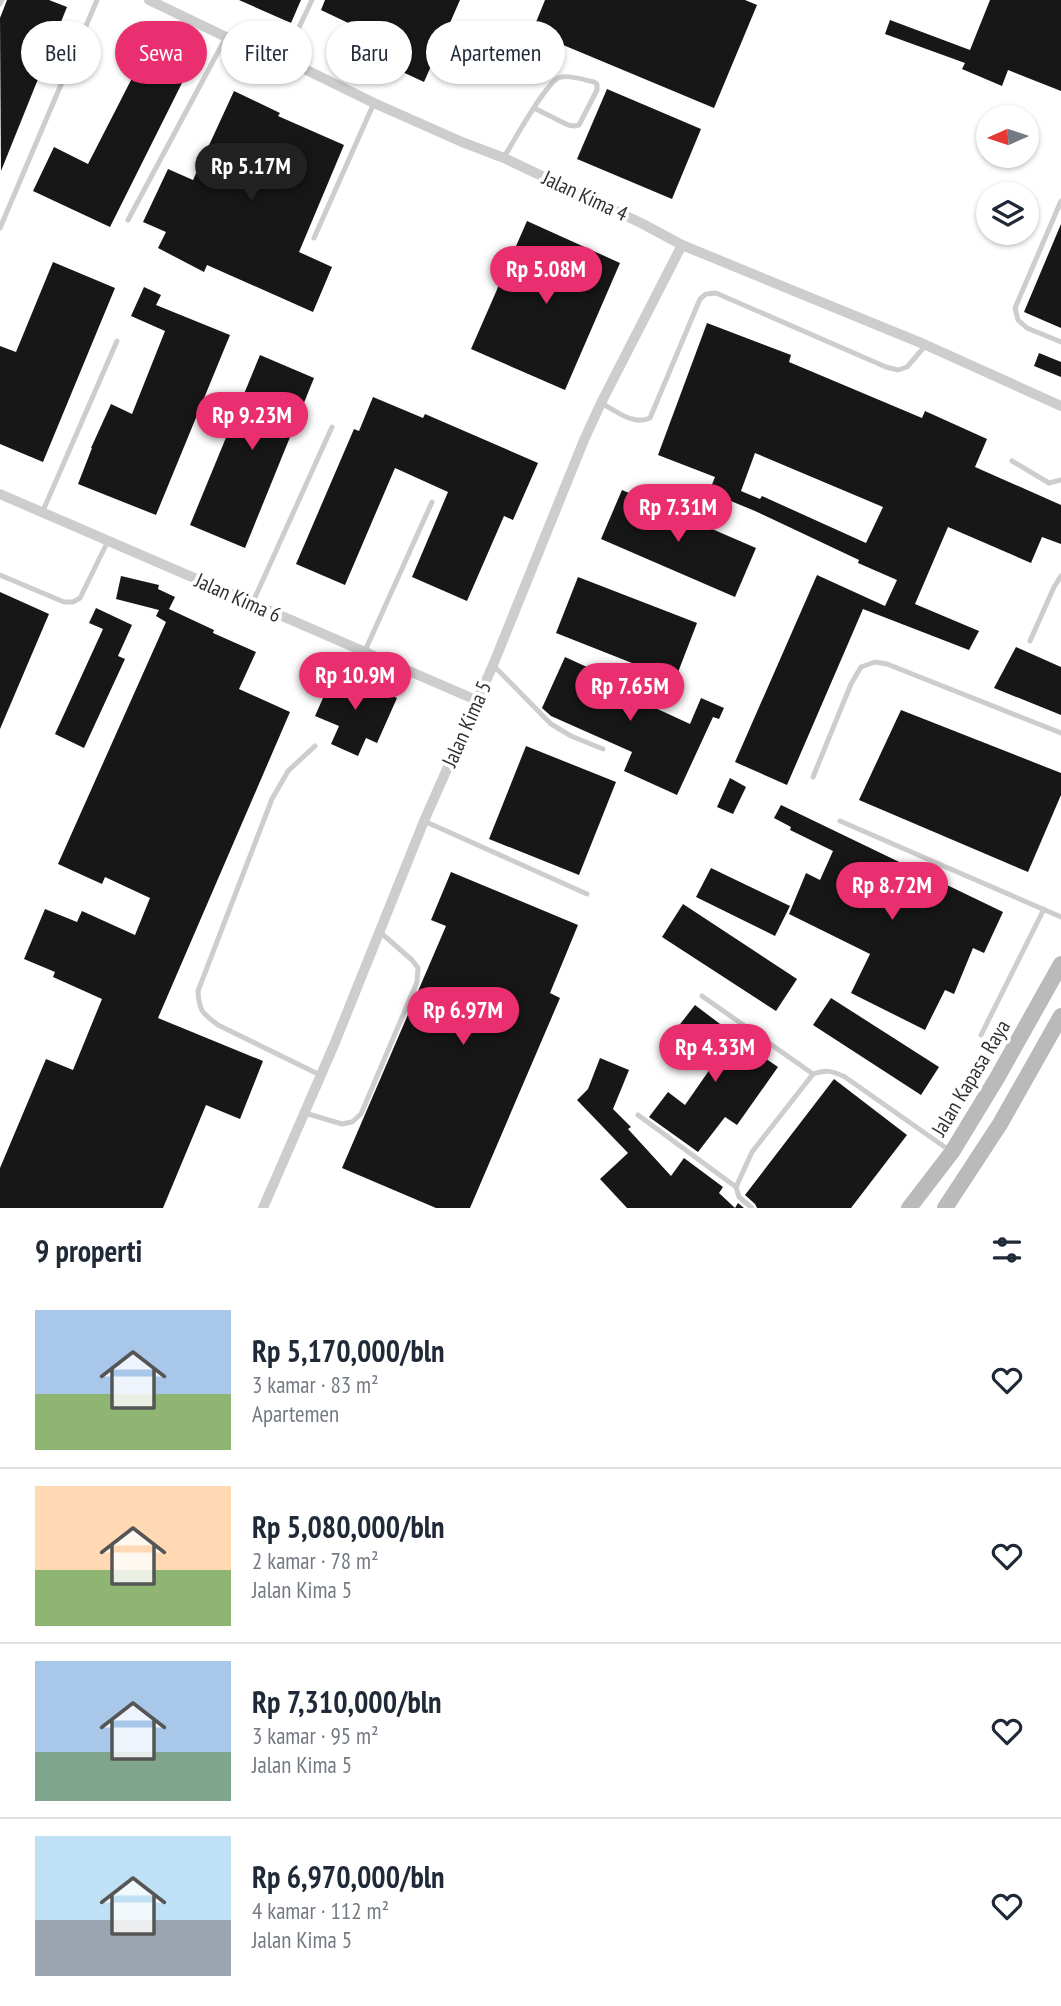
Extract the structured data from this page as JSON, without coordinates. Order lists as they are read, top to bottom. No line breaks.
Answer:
{"streets":{"main road":["Jalan Kapasa Raya"],"street":["Jalan Kima 4","Jalan Kima 6","Jalan Kima 5"]},"crossings":[["Jalan Kima 4","Jalan Kima 5"],["Jalan Kima 6","Jalan Kima 5"]],"north":"left","page":{"chip":["Beli","Sewa","Filter","Baru","Apartemen"],"price":["Rp 5.17M","Rp 5.08M","Rp 9.23M","Rp 7.31M","Rp 10.9M","Rp 7.65M","Rp 8.72M","Rp 6.97M","Rp 4.33M"],"heading":"9 properti","list":[{"name":"Rp 5,170,000/bln","note":"3 kamar · 83 m² · Apartemen"},{"name":"Rp 5,080,000/bln","note":"2 kamar · 78 m² · Jalan Kima 5"},{"name":"Rp 7,310,000/bln","note":"3 kamar · 95 m² · Jalan Kima 5"},{"name":"Rp 6,970,000/bln","note":"4 kamar · 112 m² · Jalan Kima 5"}]}}
